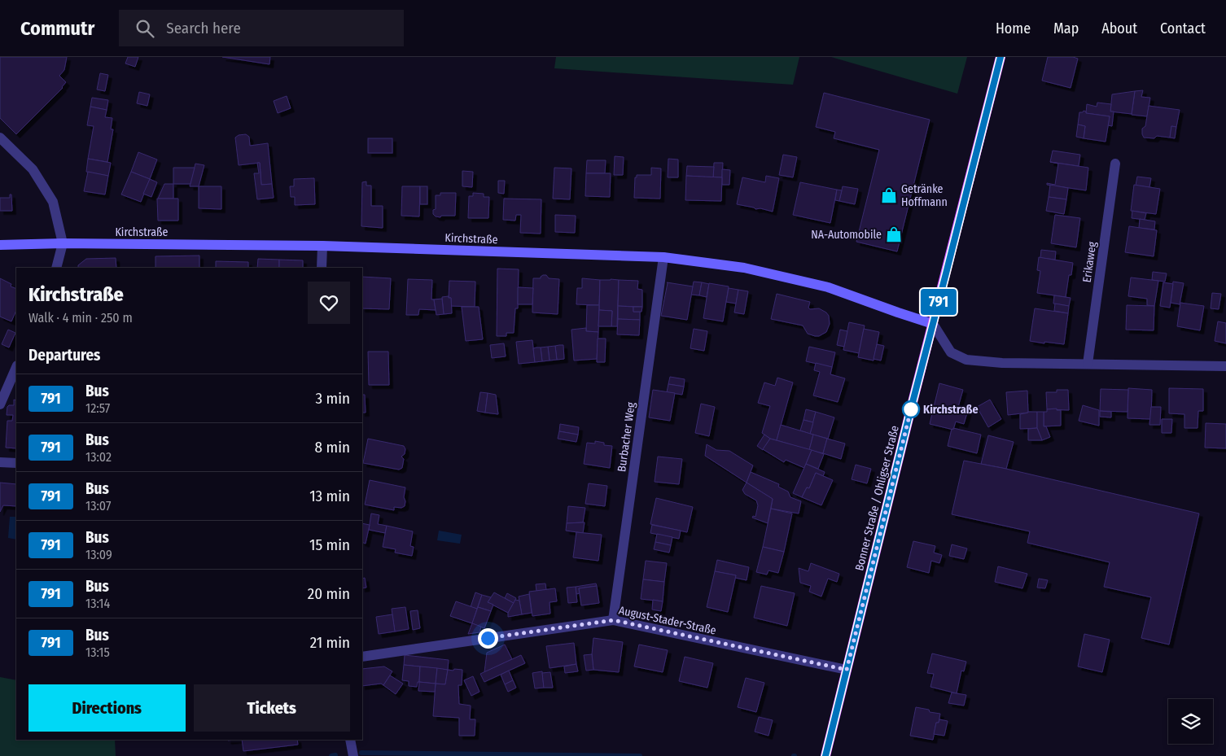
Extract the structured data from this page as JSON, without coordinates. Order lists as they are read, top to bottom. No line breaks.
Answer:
{"streets":{"main road":["Bonner Straße / Ohligser Straße"],"street":["Kirchstraße","Erikaweg","Burbacher Weg","August-Stader-Straße"]},"crossings":[["Kirchstraße","Burbacher Weg"],["Kirchstraße","Bonner Straße / Ohligser Straße"],["Burbacher Weg","August-Stader-Straße"],["Bonner Straße / Ohligser Straße","August-Stader-Straße"]],"places":{"shop":["Getränke Hoffmann","NA-Automobile"],"other":["Kirchstraße"]},"lines":["bus line 791"],"page":{"header":"Commutr","search":"Search here","nav":["Home","Map","About","Contact"],"on_map":"791","heading":[["Kirchstraße","Walk · 4 min · 250 m"],"Departures"],"list":[{"mark":"791","name":"Bus","note":"12:57","value":"3 min"},{"mark":"791","name":"Bus","note":"13:02","value":"8 min"},{"mark":"791","name":"Bus","note":"13:07","value":"13 min"},{"mark":"791","name":"Bus","note":"13:09","value":"15 min"},{"mark":"791","name":"Bus","note":"13:14","value":"20 min"},{"mark":"791","name":"Bus","note":"13:15","value":"21 min"}],"buttons":["Directions","Tickets"]}}
